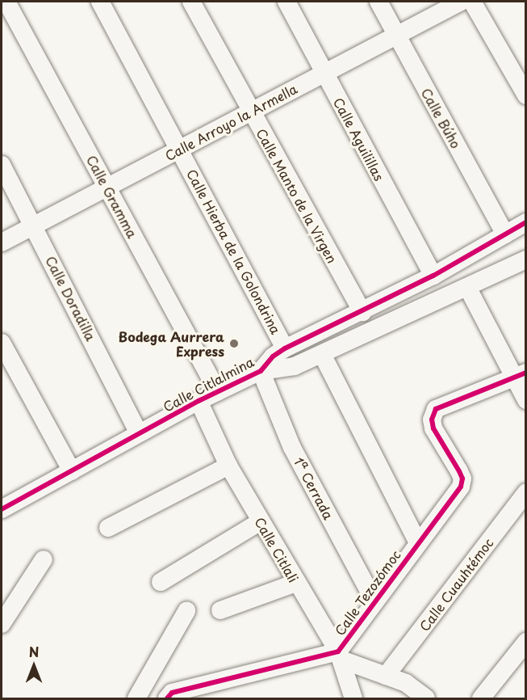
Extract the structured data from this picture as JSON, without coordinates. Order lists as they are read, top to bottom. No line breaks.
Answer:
{"streets":{"street":["Calle Búho","Calle Arroyo la Armella","Calle Aguilillas","Calle Manto de la Virgen","Calle Gramma","Calle Hierba de la Golondrina","Calle Doradilla","Calle Citlalmina","1ª Cerrada","Calle Citlali","Calle Cuauhtémoc","Calle Tezozómoc"]},"crossings":[["Calle Búho","Calle Arroyo la Armella"],["Calle Búho","Calle Citlalmina"],["Calle Arroyo la Armella","Calle Aguilillas"],["Calle Arroyo la Armella","Calle Manto de la Virgen"],["Calle Arroyo la Armella","Calle Gramma"],["Calle Arroyo la Armella","Calle Hierba de la Golondrina"],["Calle Arroyo la Armella","Calle Doradilla"],["Calle Aguilillas","Calle Citlalmina"],["Calle Manto de la Virgen","Calle Citlalmina"],["Calle Gramma","Calle Citlalmina"],["Calle Hierba de la Golondrina","Calle Citlalmina"],["Calle Doradilla","Calle Citlalmina"],["Calle Citlalmina","1ª Cerrada"],["Calle Citlalmina","Calle Citlali"],["1ª Cerrada","Calle Tezozómoc"],["Calle Citlali","Calle Tezozómoc"]],"places":["Bodega Aurrera Express"],"north":"top"}
